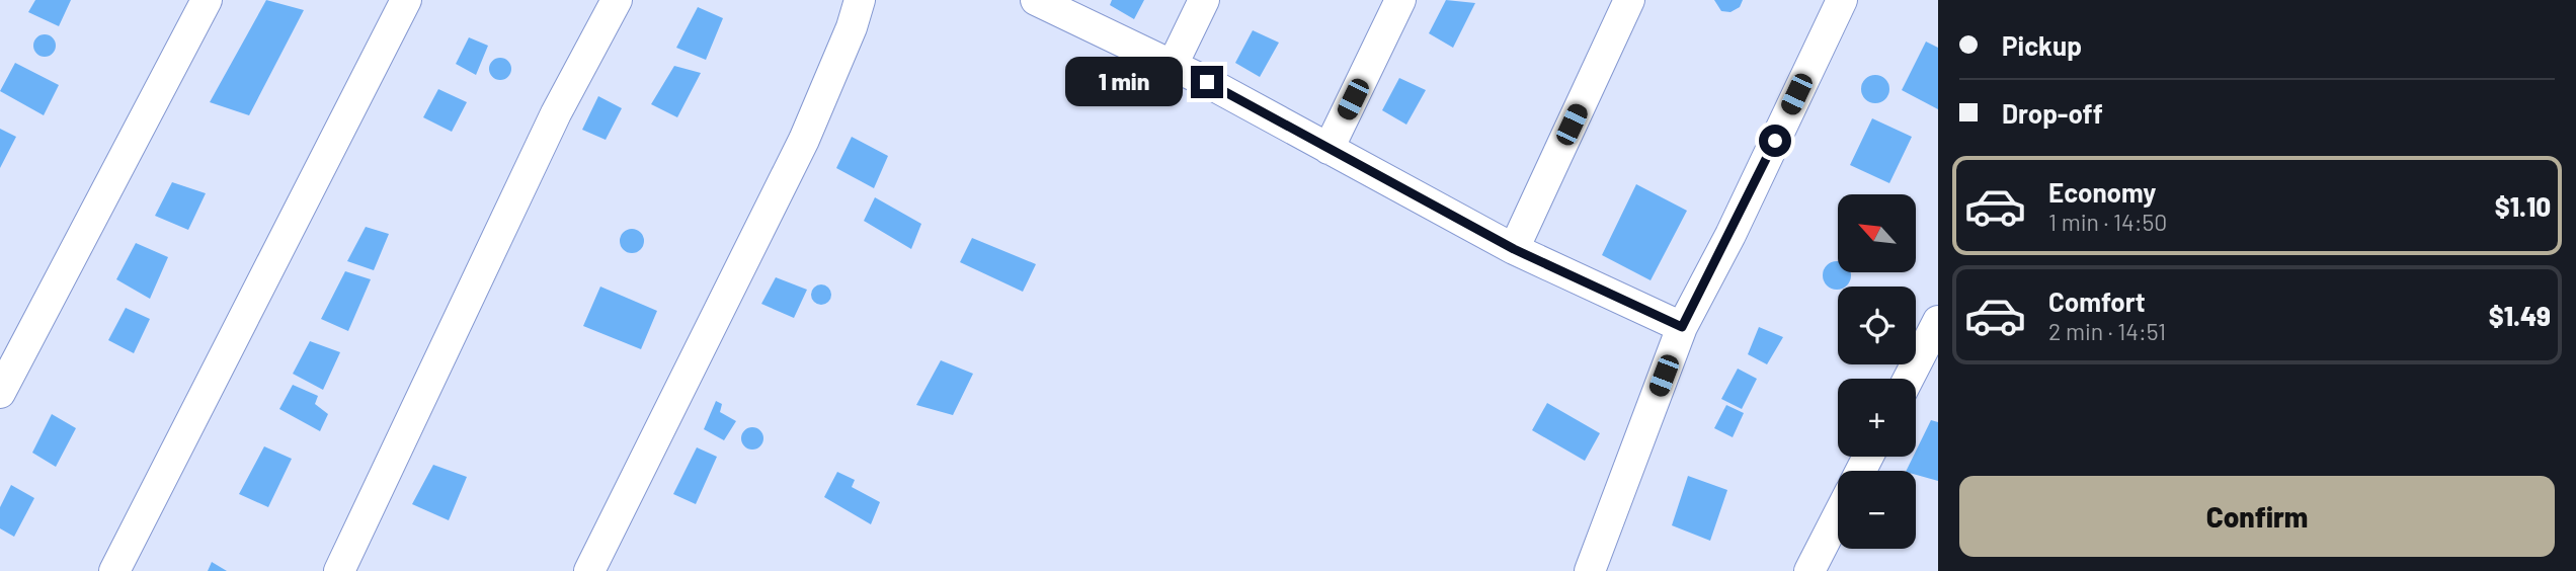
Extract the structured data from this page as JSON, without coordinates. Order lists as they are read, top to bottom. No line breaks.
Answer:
{"north":"top left","page":{"banner":["Pickup","Drop-off"],"bubble":"1 min","list":[{"name":"Economy","note":"1 min · 14:50","value":"$1.10"},{"name":"Comfort","note":"2 min · 14:51","value":"$1.49"}],"map_buttons":["+","−"],"buttons":"Confirm"}}
